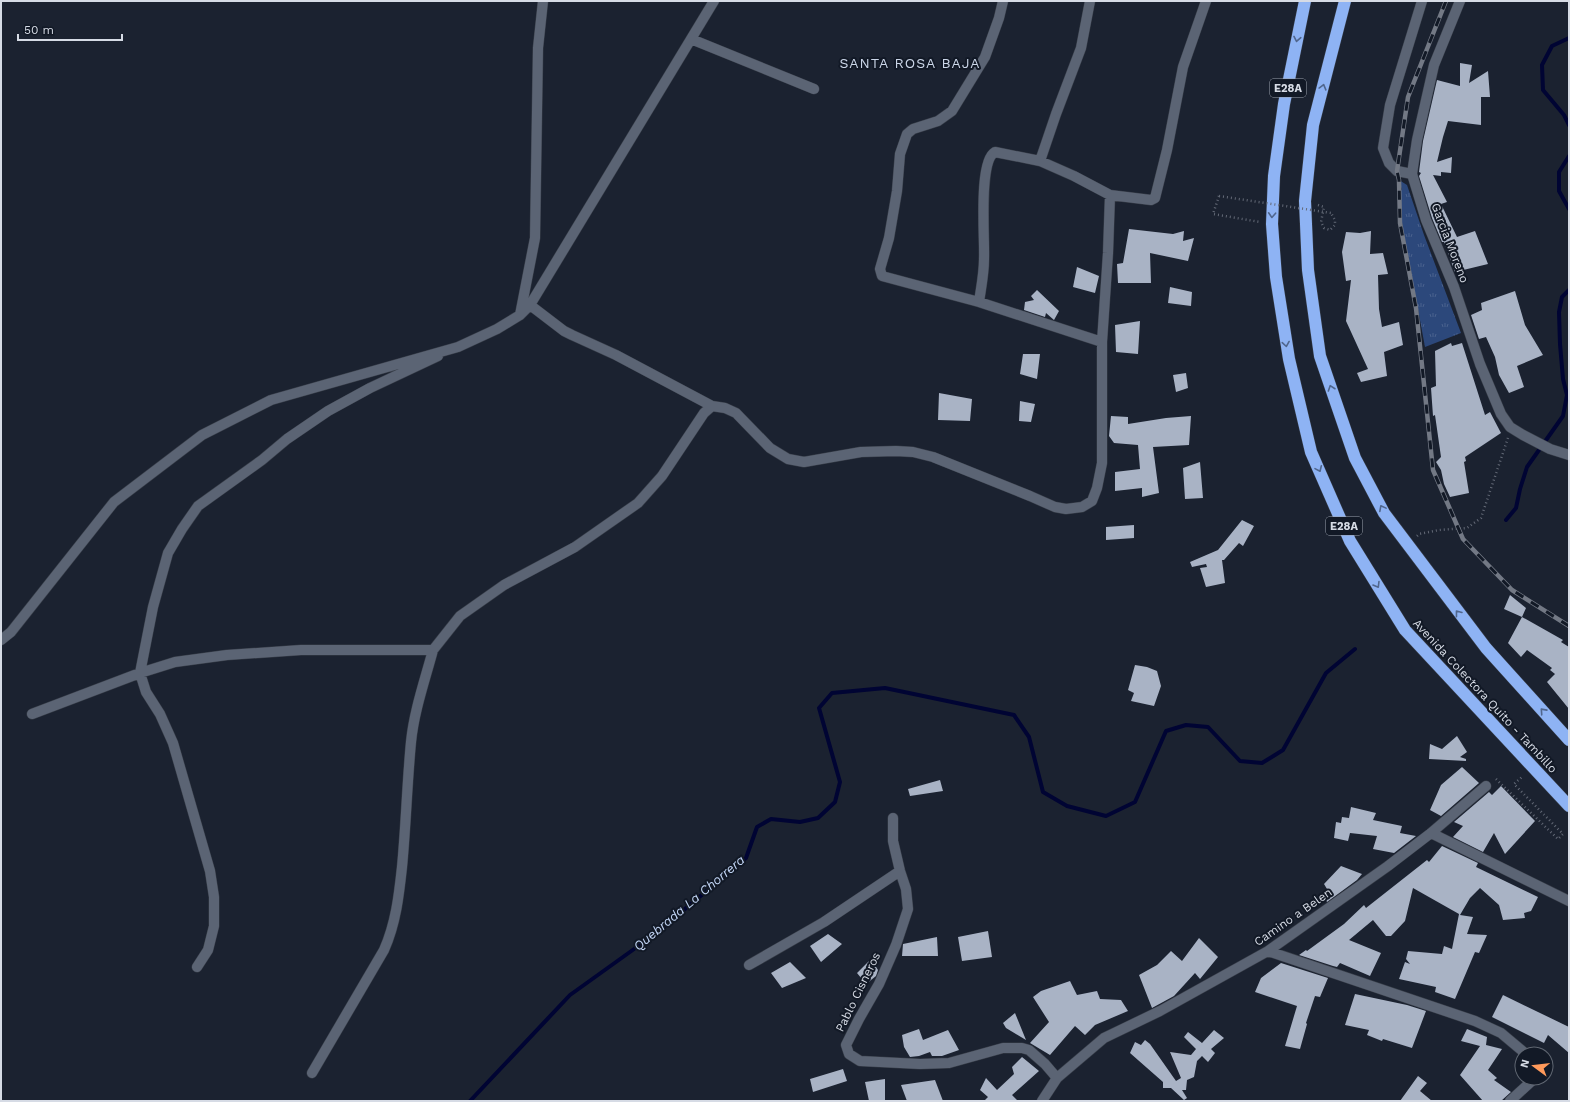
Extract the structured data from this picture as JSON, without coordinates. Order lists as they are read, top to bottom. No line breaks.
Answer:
{"streets":{"highway":["E28A","Avenida Colectora Quito - Tambillo"],"street":["Garcia Moreno","Camino a Belen","Pablo Cisneros"]},"crossings":[["Camino a Belen","Pablo Cisneros"]],"districts":["SANTA ROSA BAJA"],"water":["Quebrada La Chorrera"],"scale_bar":"50 m","north":"left"}
